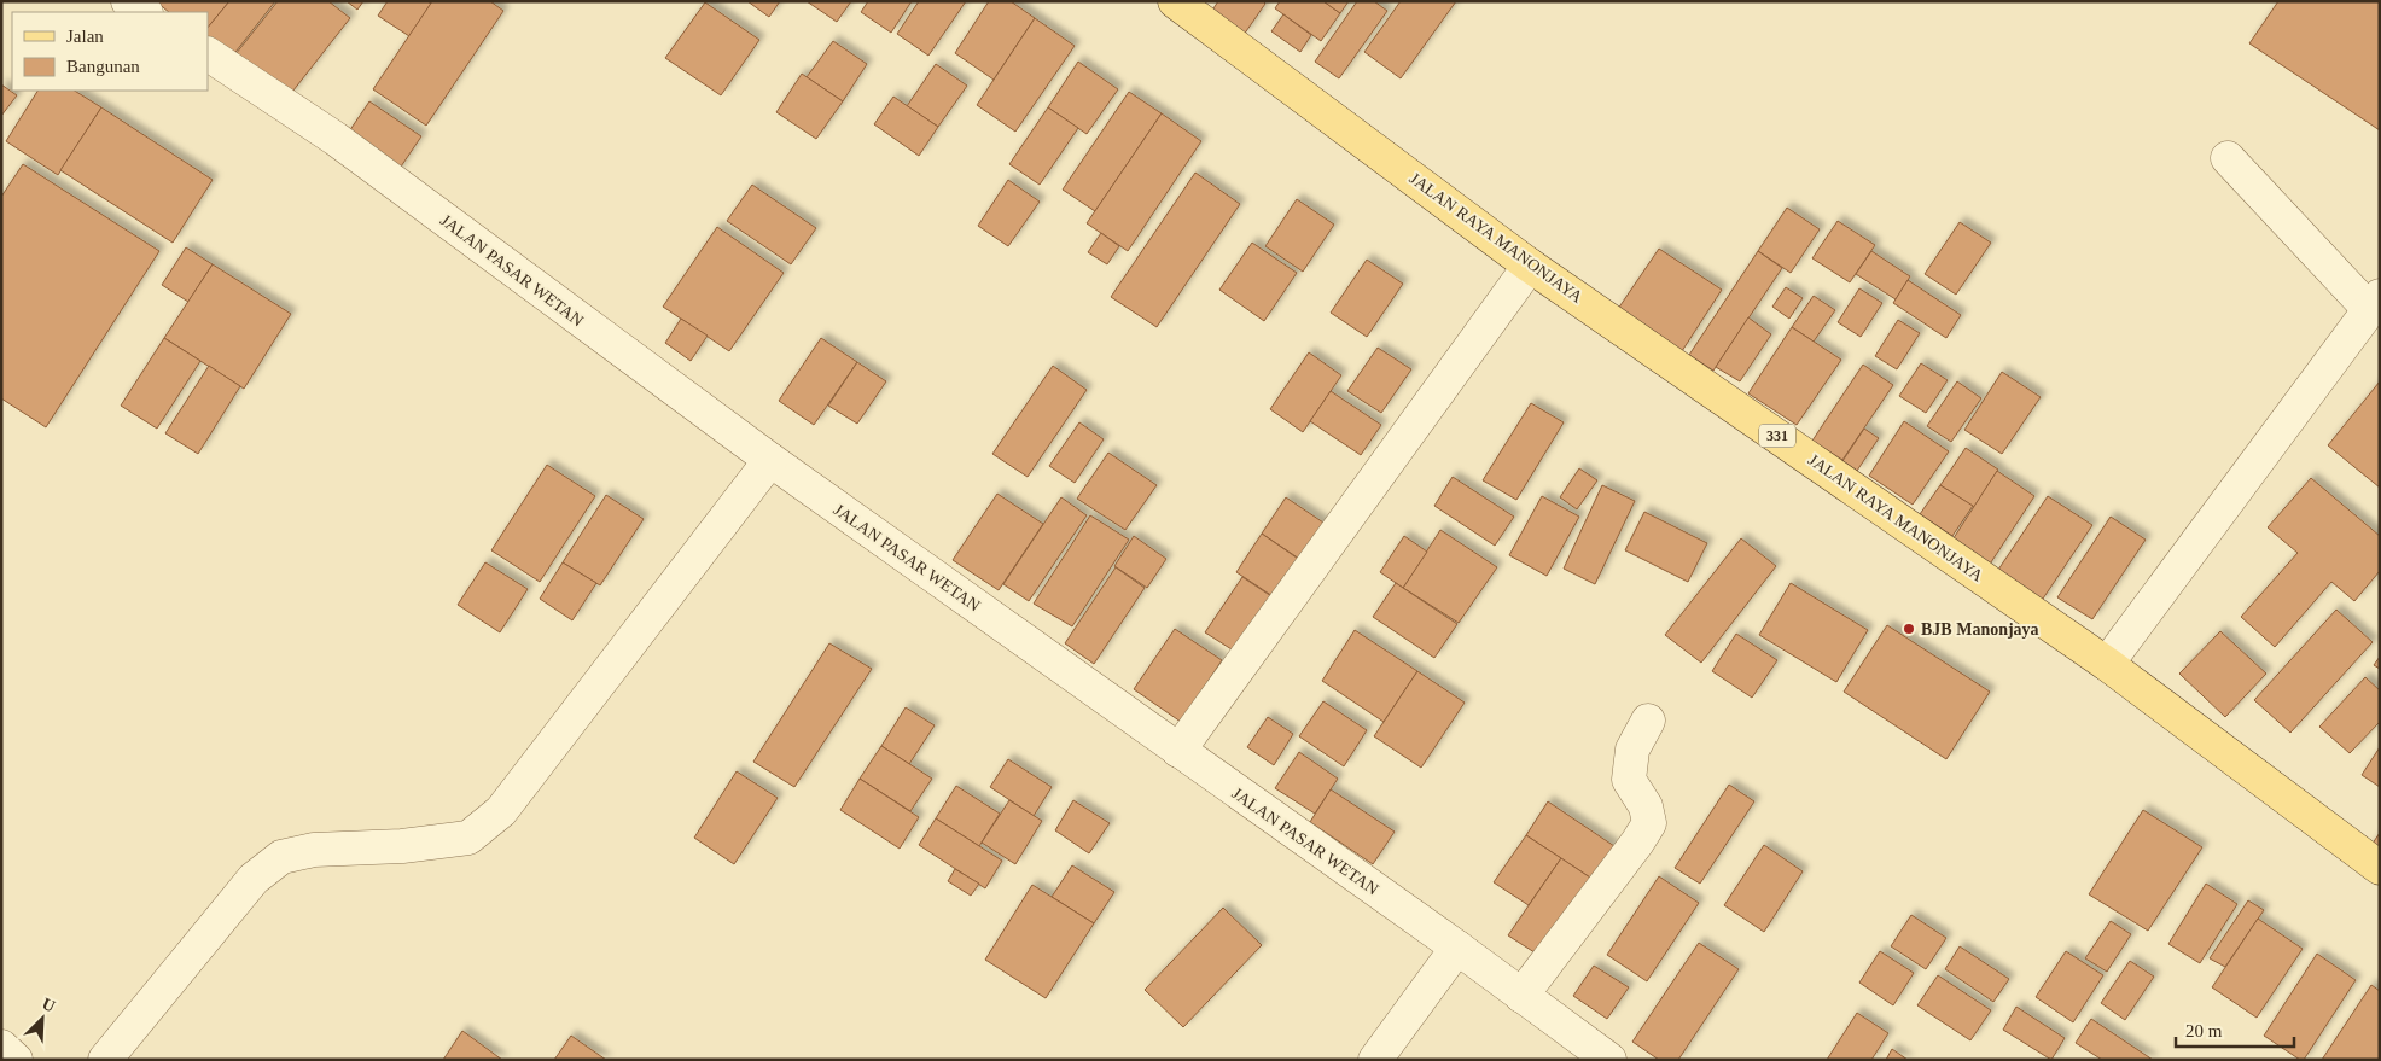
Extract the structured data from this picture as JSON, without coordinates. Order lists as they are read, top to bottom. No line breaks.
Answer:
{"streets":{"main road":["JALAN RAYA MANONJAYA","331"],"street":["JALAN PASAR WETAN"]},"places":["BJB Manonjaya"],"legend":["Jalan","Bangunan"],"scale_bar":"20 m","north":"top right"}
